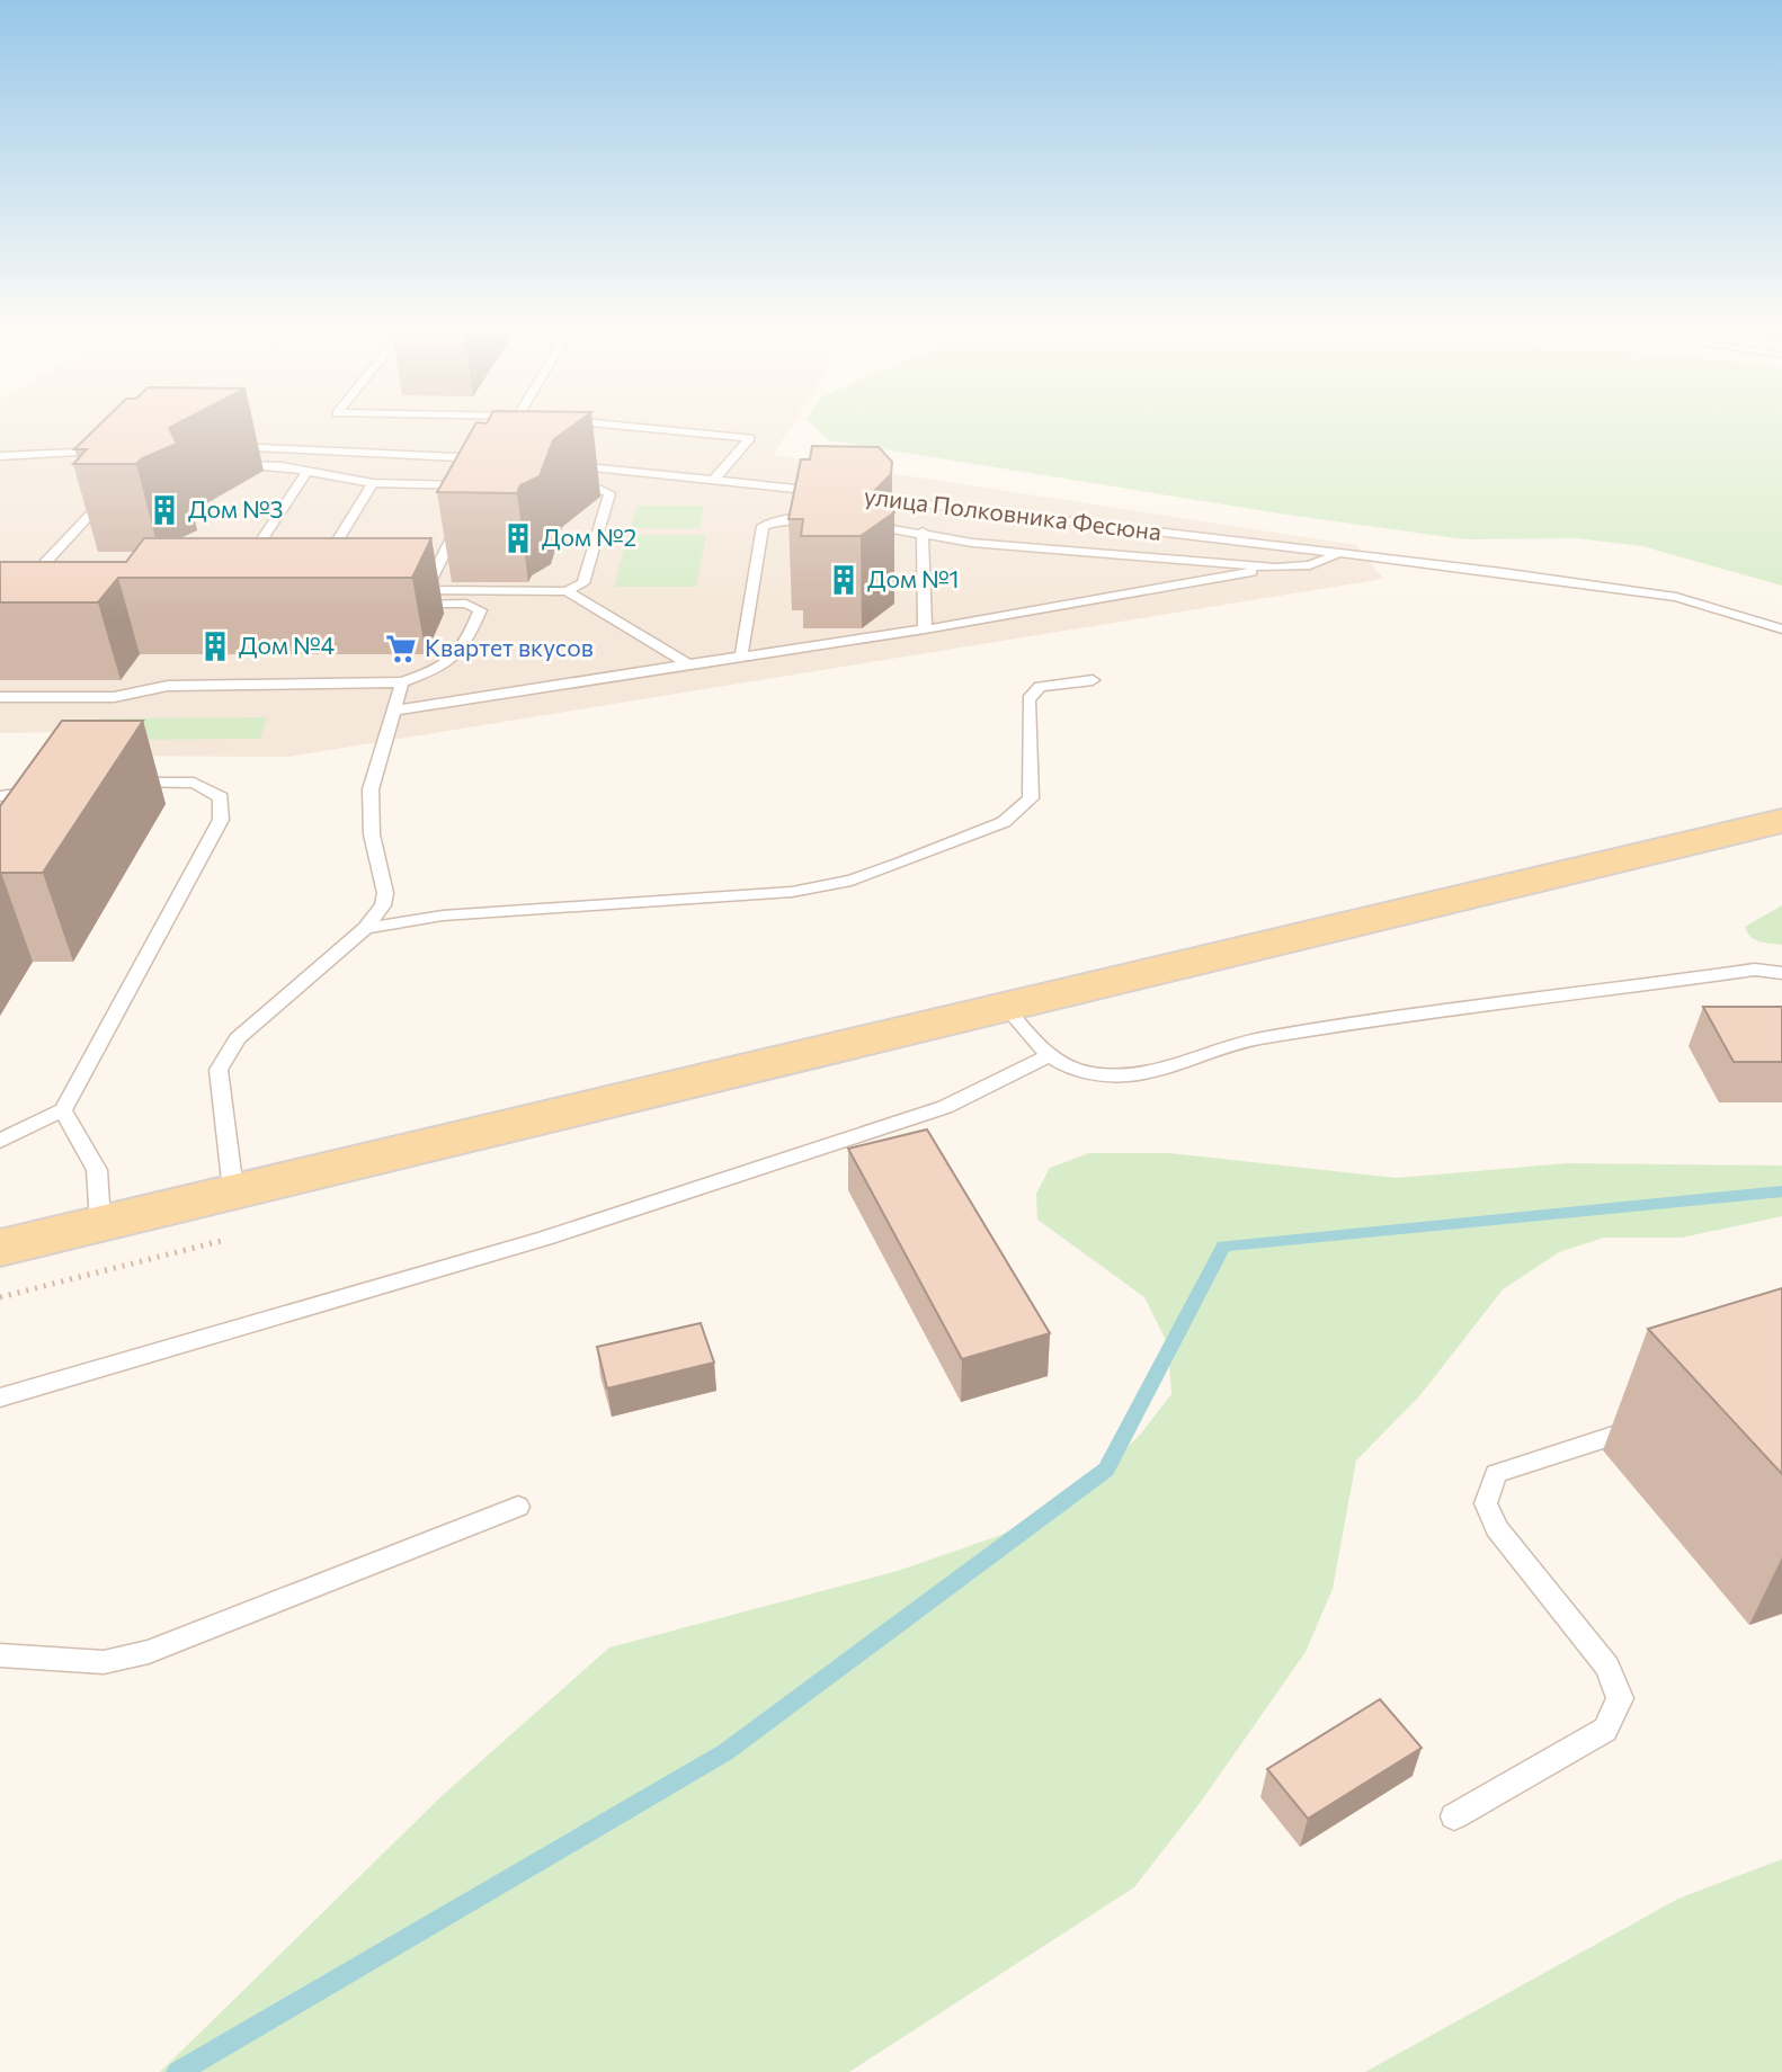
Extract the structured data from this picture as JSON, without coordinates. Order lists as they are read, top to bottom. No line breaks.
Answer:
{"streets":{"lane":["улица Полковника Фесюна"]},"places":{"building":["Дом №3","Дом №2","Дом №1","Дом №4"],"supermarket":["Квартет вкусов"]}}
